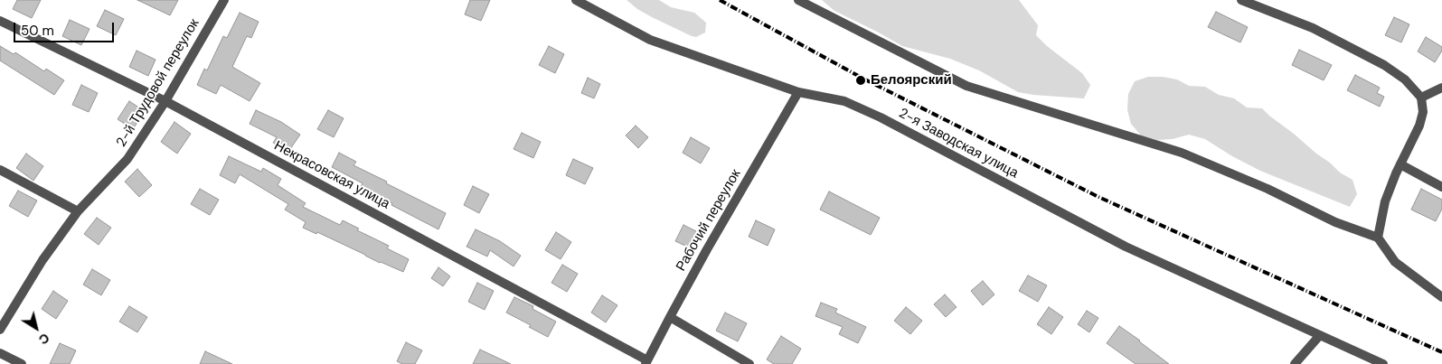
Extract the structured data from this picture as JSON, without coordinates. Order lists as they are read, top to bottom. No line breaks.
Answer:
{"streets":{"street":["2-й Трудовой переулок","2-я Заводская улица","Некрасовская улица","Рабочий переулок"]},"crossings":[["2-й Трудовой переулок","Некрасовская улица"],["2-я Заводская улица","Рабочий переулок"],["Некрасовская улица","Рабочий переулок"]],"places":["Белоярский"],"scale_bar":"50 m","north":"bottom right"}
